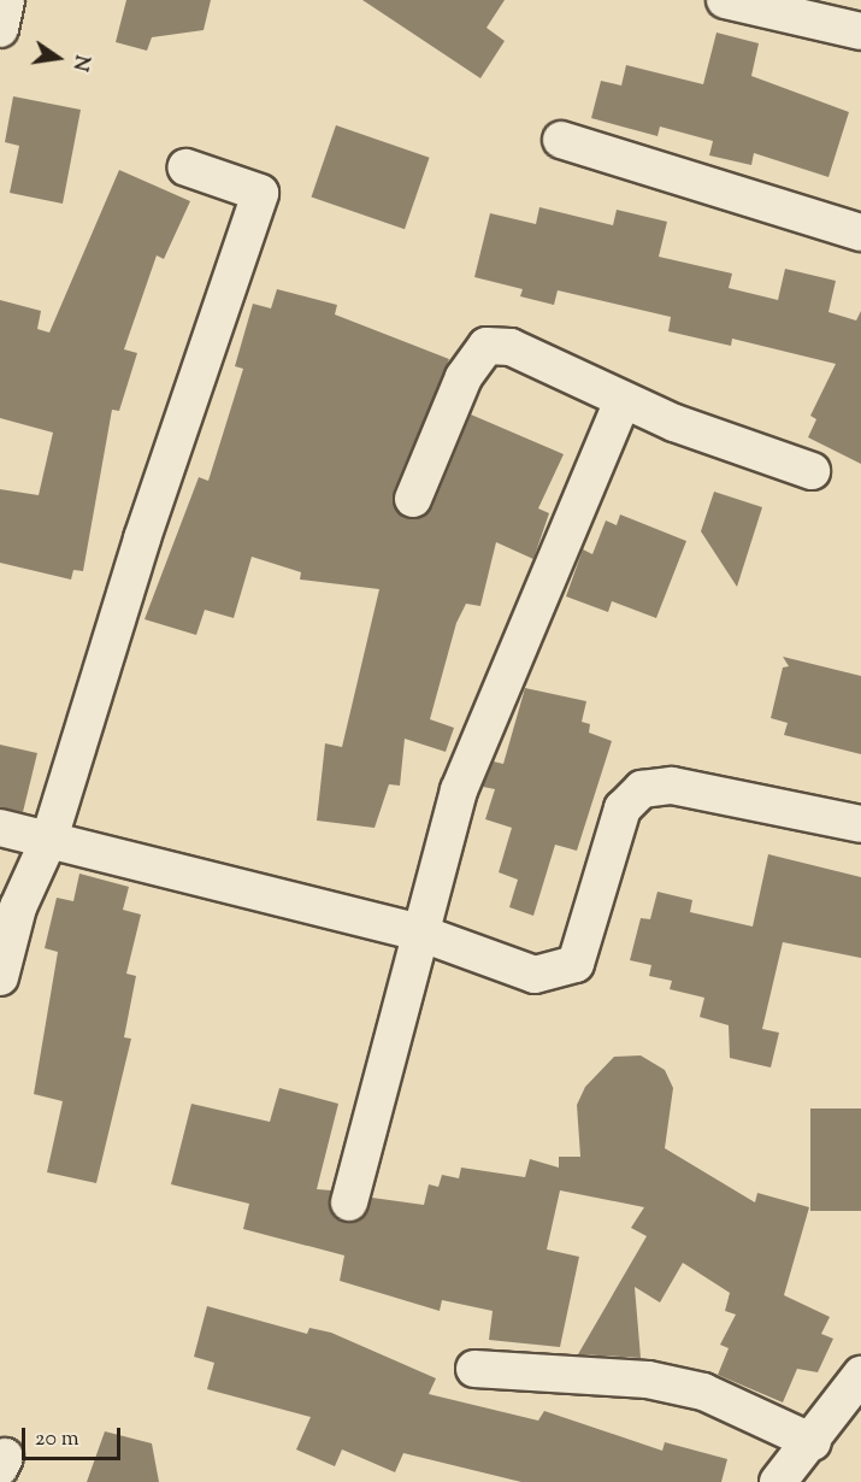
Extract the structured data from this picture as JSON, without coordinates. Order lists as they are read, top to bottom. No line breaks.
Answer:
{"scale_bar":"20 m","north":"right"}
